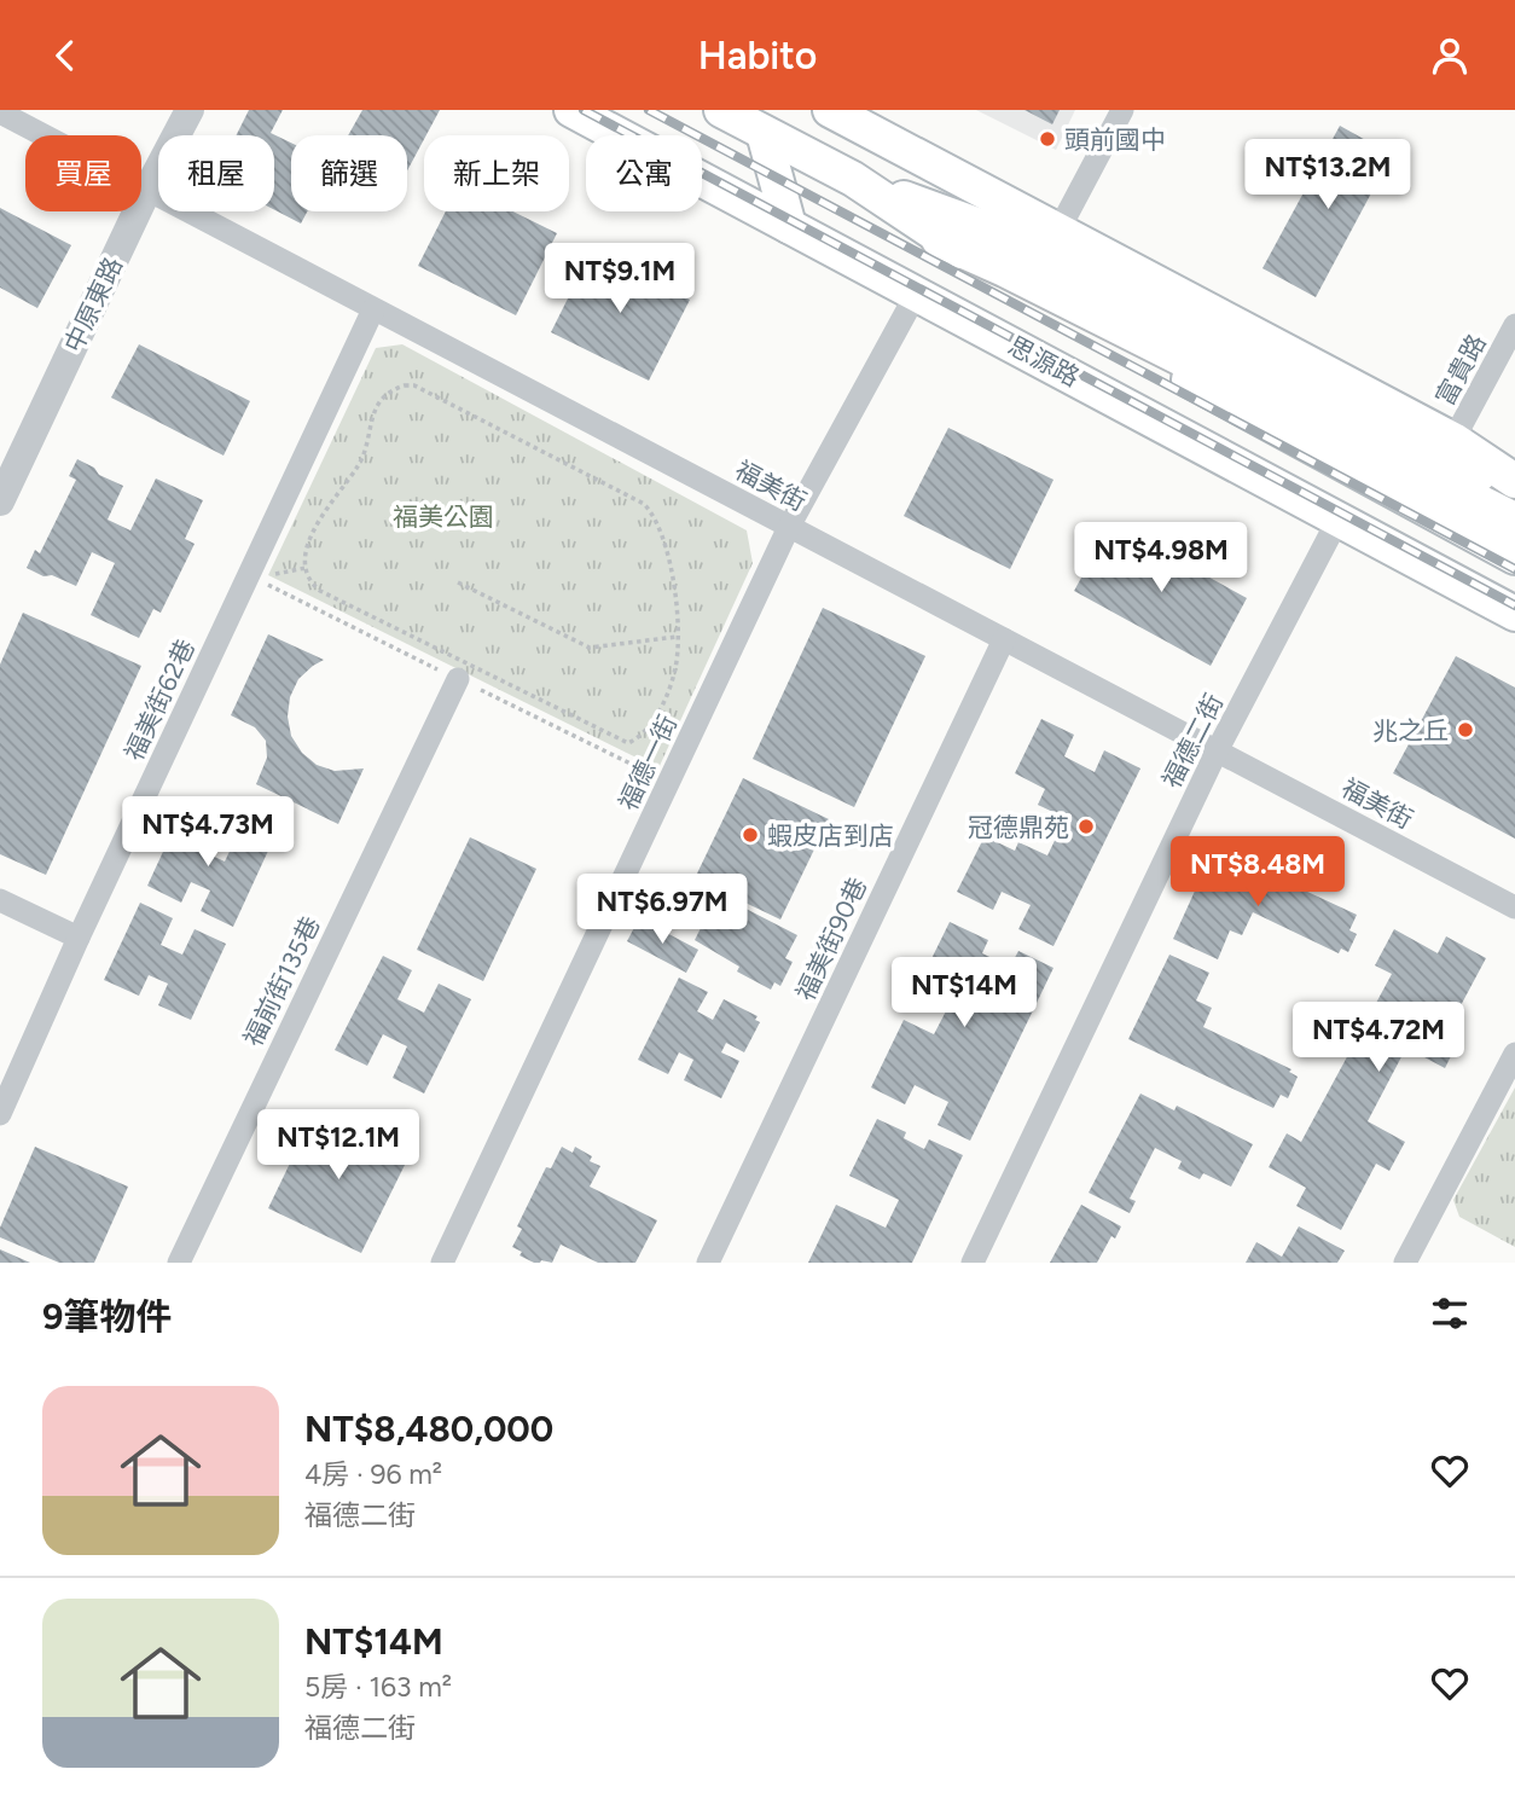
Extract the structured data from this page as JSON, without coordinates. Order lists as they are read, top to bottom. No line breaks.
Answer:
{"streets":{"main road":["思源路"],"street":["中原東路","富貴路","福美街","福美街62巷","福德二街","福德一街","福美街90巷","福前街135巷"]},"crossings":[["中原東路","福美街"],["思源路","富貴路"],["思源路","福德二街"],["思源路","福德一街"],["福美街","福美街62巷"],["福美街","福德二街"],["福美街","福德一街"],["福美街","福美街90巷"]],"parks":["福美公園"],"places":["頭前國中","兆之丘","冠德鼎苑","蝦皮店到店"],"page":{"header":"Habito","chip":["買屋","租屋","篩選","新上架","公寓"],"price":["NT$13.2M","NT$9.1M","NT$4.98M","NT$4.73M","NT$8.48M","NT$6.97M","NT$14M","NT$4.72M","NT$12.1M"],"heading":"9筆物件","list":[{"name":"NT$8,480,000","note":"4房 · 96 m² · 福德二街"},{"name":"NT$14M","note":"5房 · 163 m² · 福德二街"}]}}
